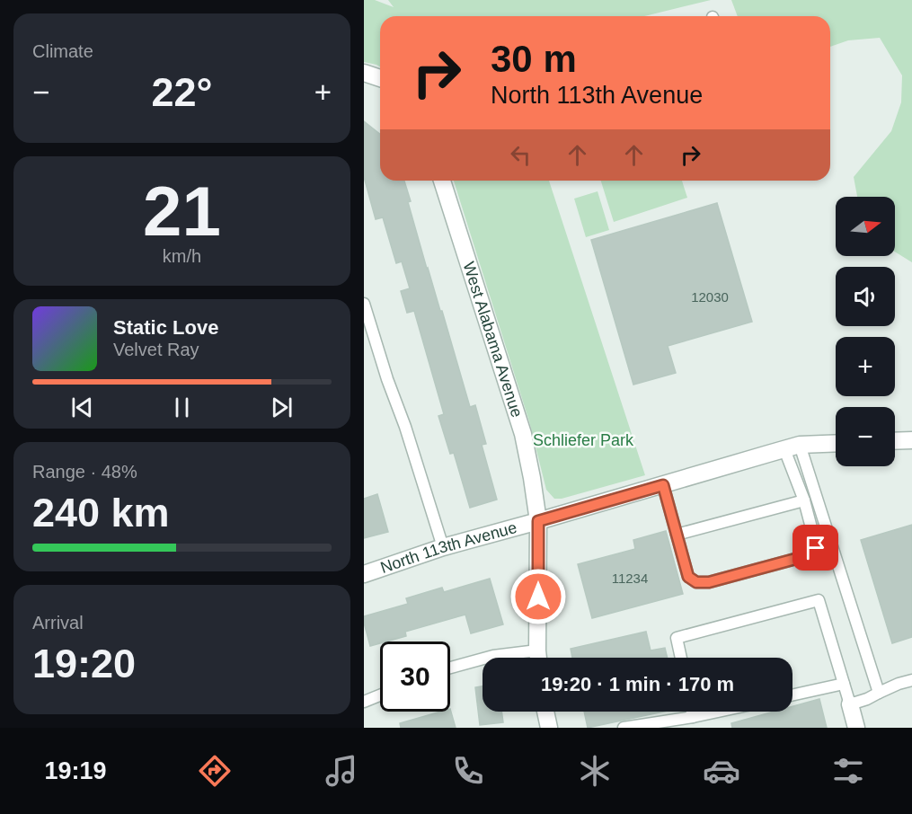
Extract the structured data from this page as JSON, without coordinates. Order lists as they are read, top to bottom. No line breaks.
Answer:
{"streets":{"street":["West Alabama Avenue","North 113th Avenue"]},"crossings":[["West Alabama Avenue","North 113th Avenue"]],"parks":["Schliefer Park"],"house_numbers":["12030","11234"],"north":"right","page":{"tile":["Climate",["21","km/h"],["Range · 48%","240 km"],["Arrival","19:20"]],"turn":["30 m","North 113th Avenue"],"heat":["−","22°","+"],"map_buttons":["+","−"],"song":["Static Love","Velvet Ray"],"limit":"30","trip":"19:20 · 1 min · 170 m","tabs":"19:19"}}
